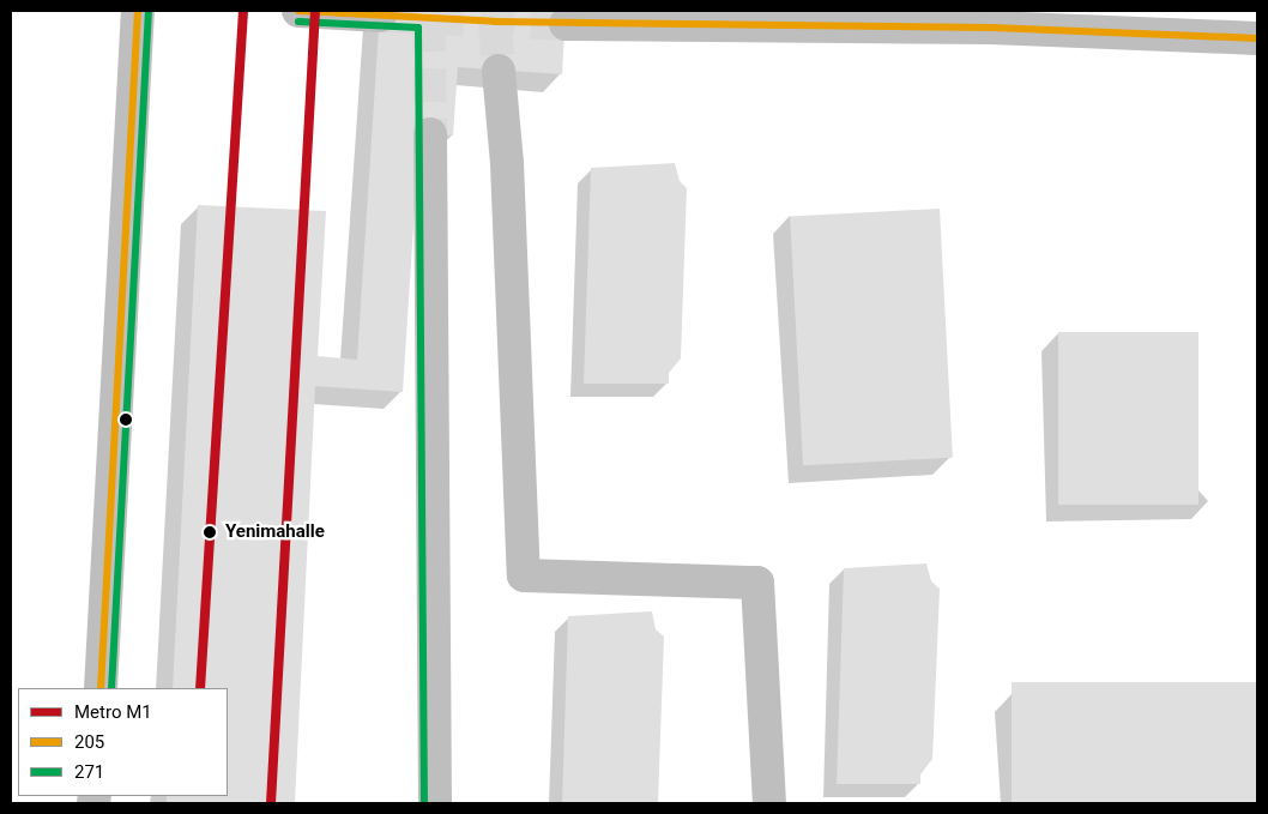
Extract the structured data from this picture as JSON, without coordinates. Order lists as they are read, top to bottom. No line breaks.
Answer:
{"places":["Yenimahalle"],"lines":["metro line M1","transit line 205","transit line 271"],"legend":["Metro M1","205","271"]}
